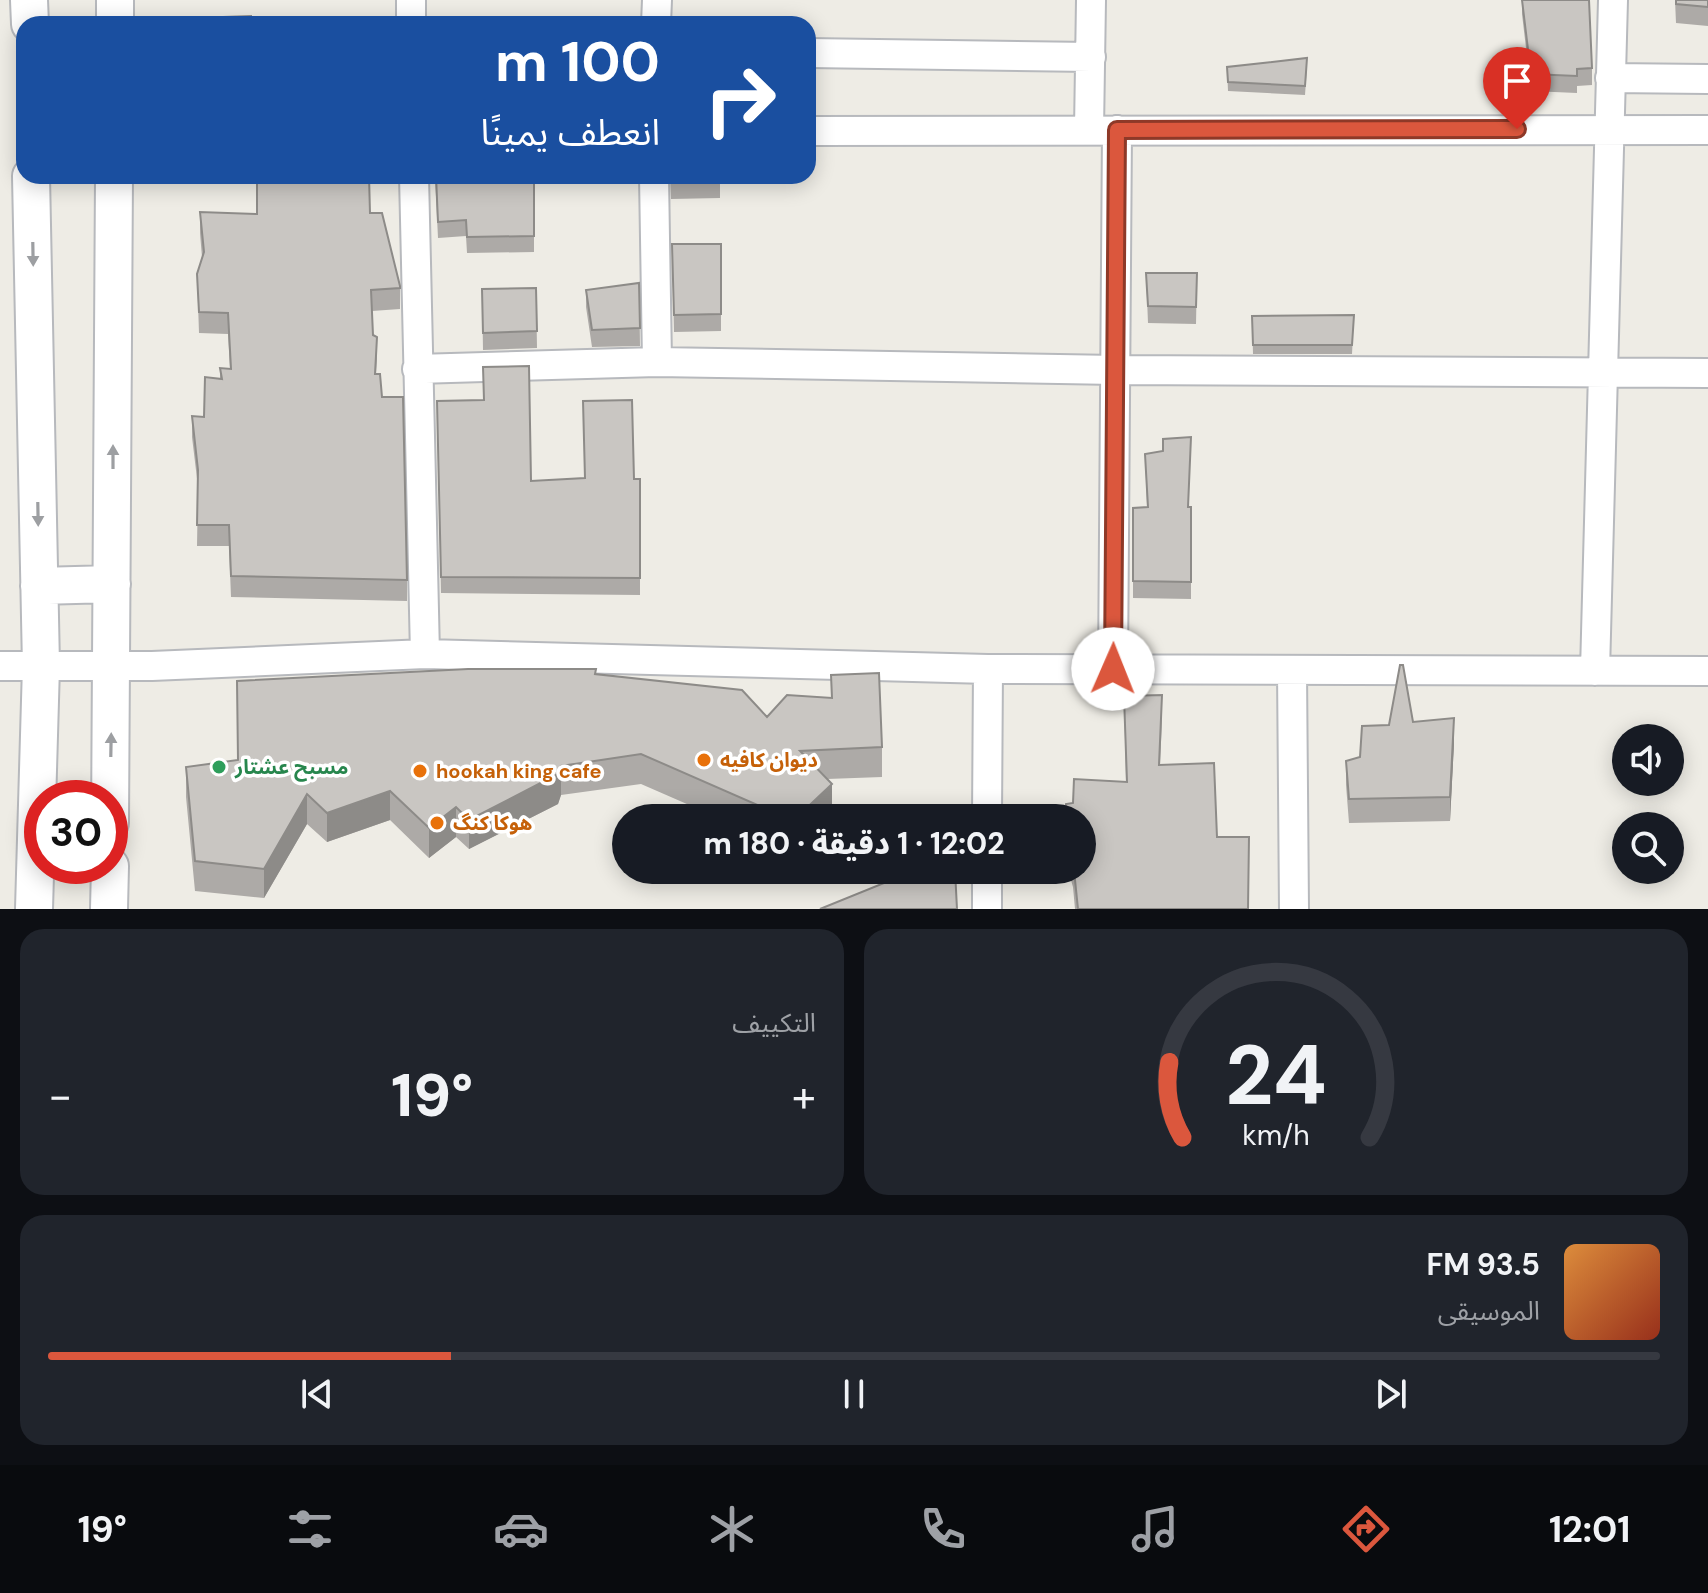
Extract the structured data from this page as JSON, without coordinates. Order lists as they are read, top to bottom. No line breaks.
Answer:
{"places":["ديوان كافيه","مسبح عشتار","hookah king cafe","هوكا كنگ"],"page":{"turn":["100 m","انعطف يمينًا"],"limit":"30","trip":"12:02 · 1 دقيقة · 180 m","tile":"التكييف","heat":["−","19°","+"],"song":["93.5 FM","الموسيقى"],"tabs":["12:01","19°"],"gauge":["24","km/h"]}}
